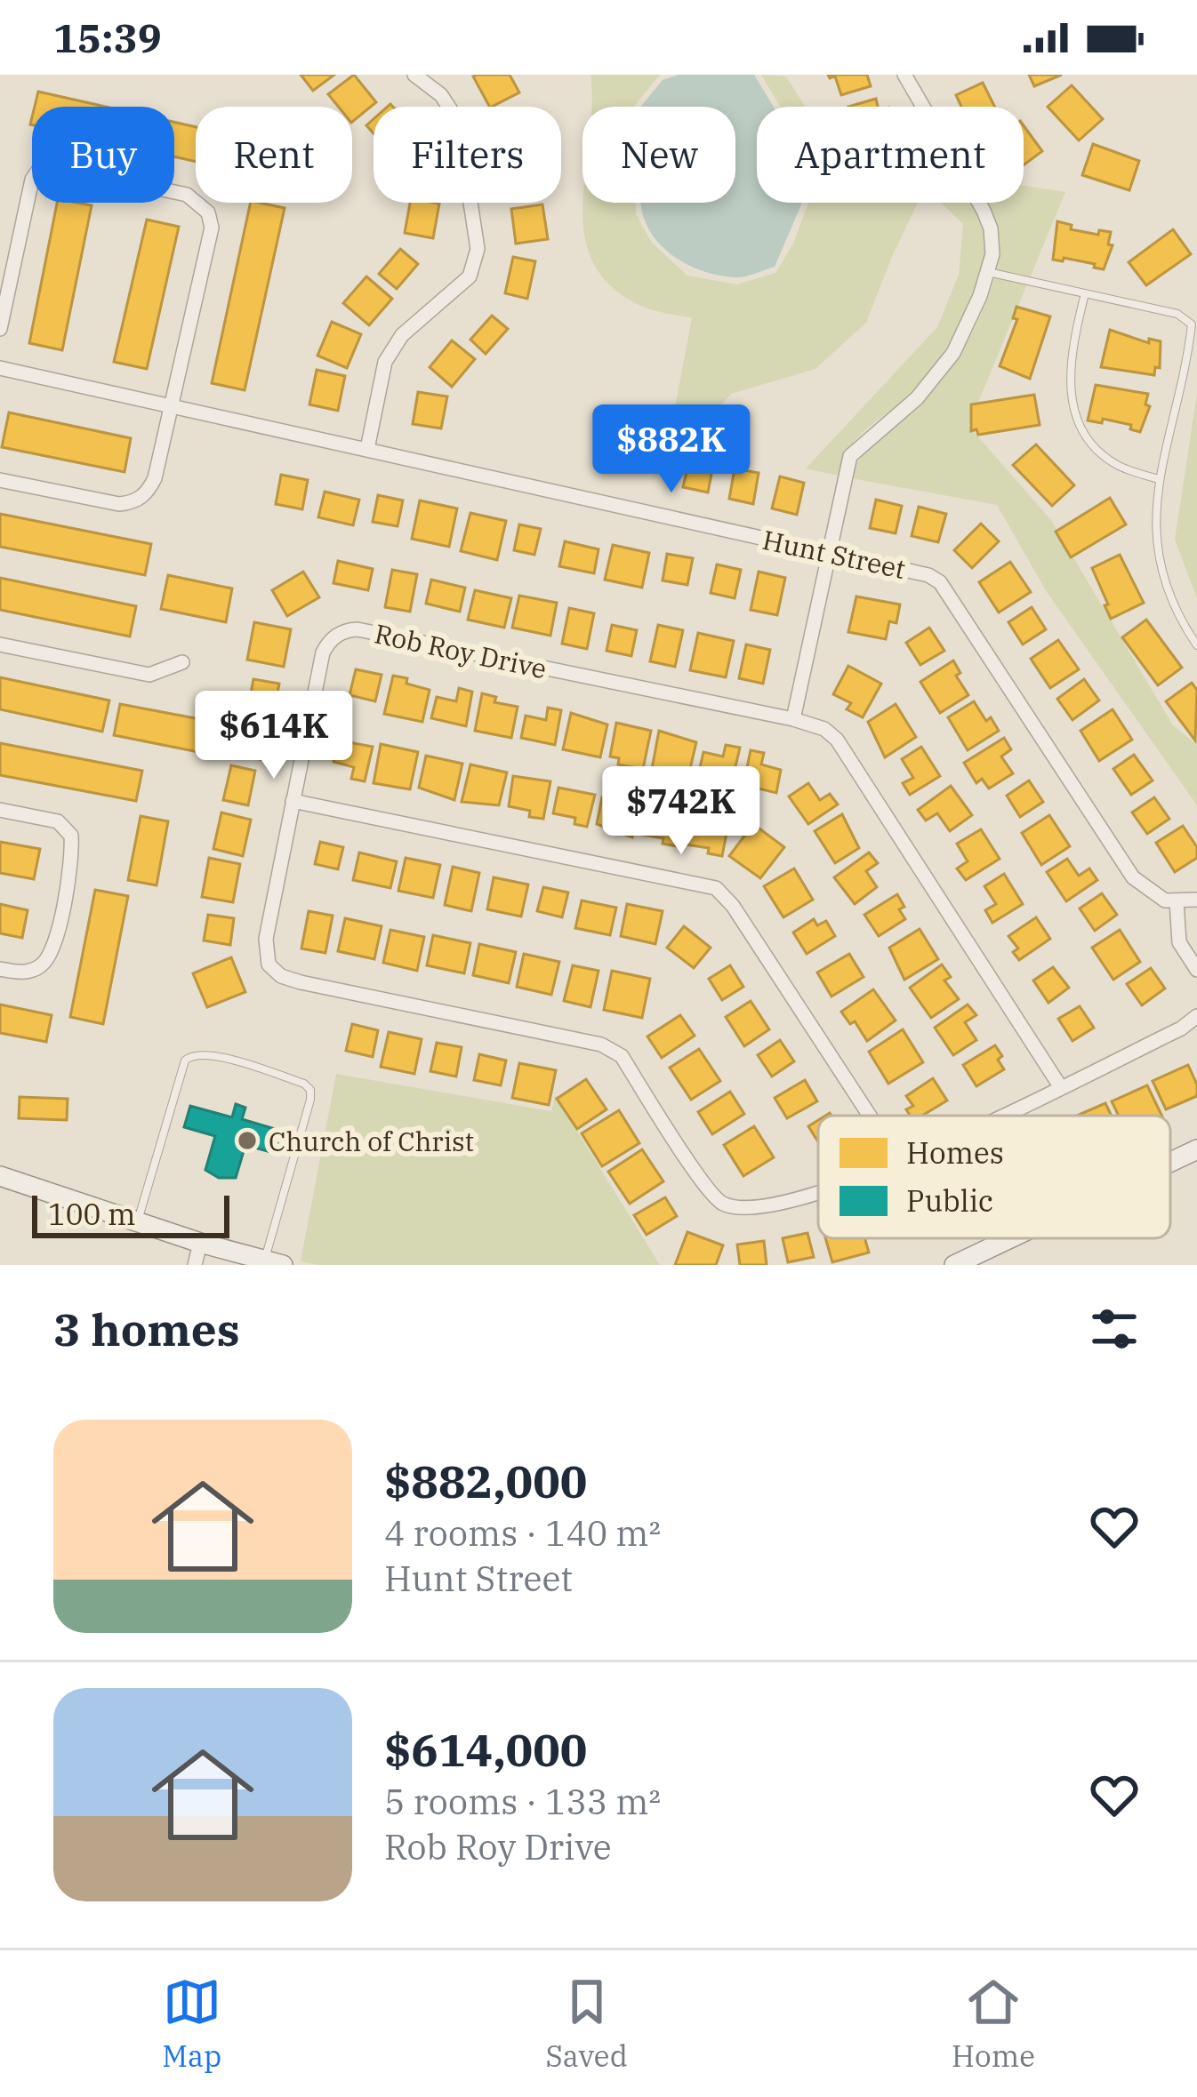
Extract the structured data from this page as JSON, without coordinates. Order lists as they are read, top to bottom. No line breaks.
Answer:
{"streets":{"street":["Hunt Street","Rob Roy Drive"]},"places":["Church of Christ"],"legend":["Homes","Public"],"scale_bar":"100 m","page":{"status":"15:39","chip":["Buy","Rent","Filters","New","Apartment"],"price":["$882K","$614K","$742K"],"scale":"100 m","heading":"3 homes","list":[{"name":"$882,000","note":"4 rooms · 140 m² · Hunt Street"},{"name":"$614,000","note":"5 rooms · 133 m² · Rob Roy Drive"}],"tabs":["Map","Saved","Home"]}}
